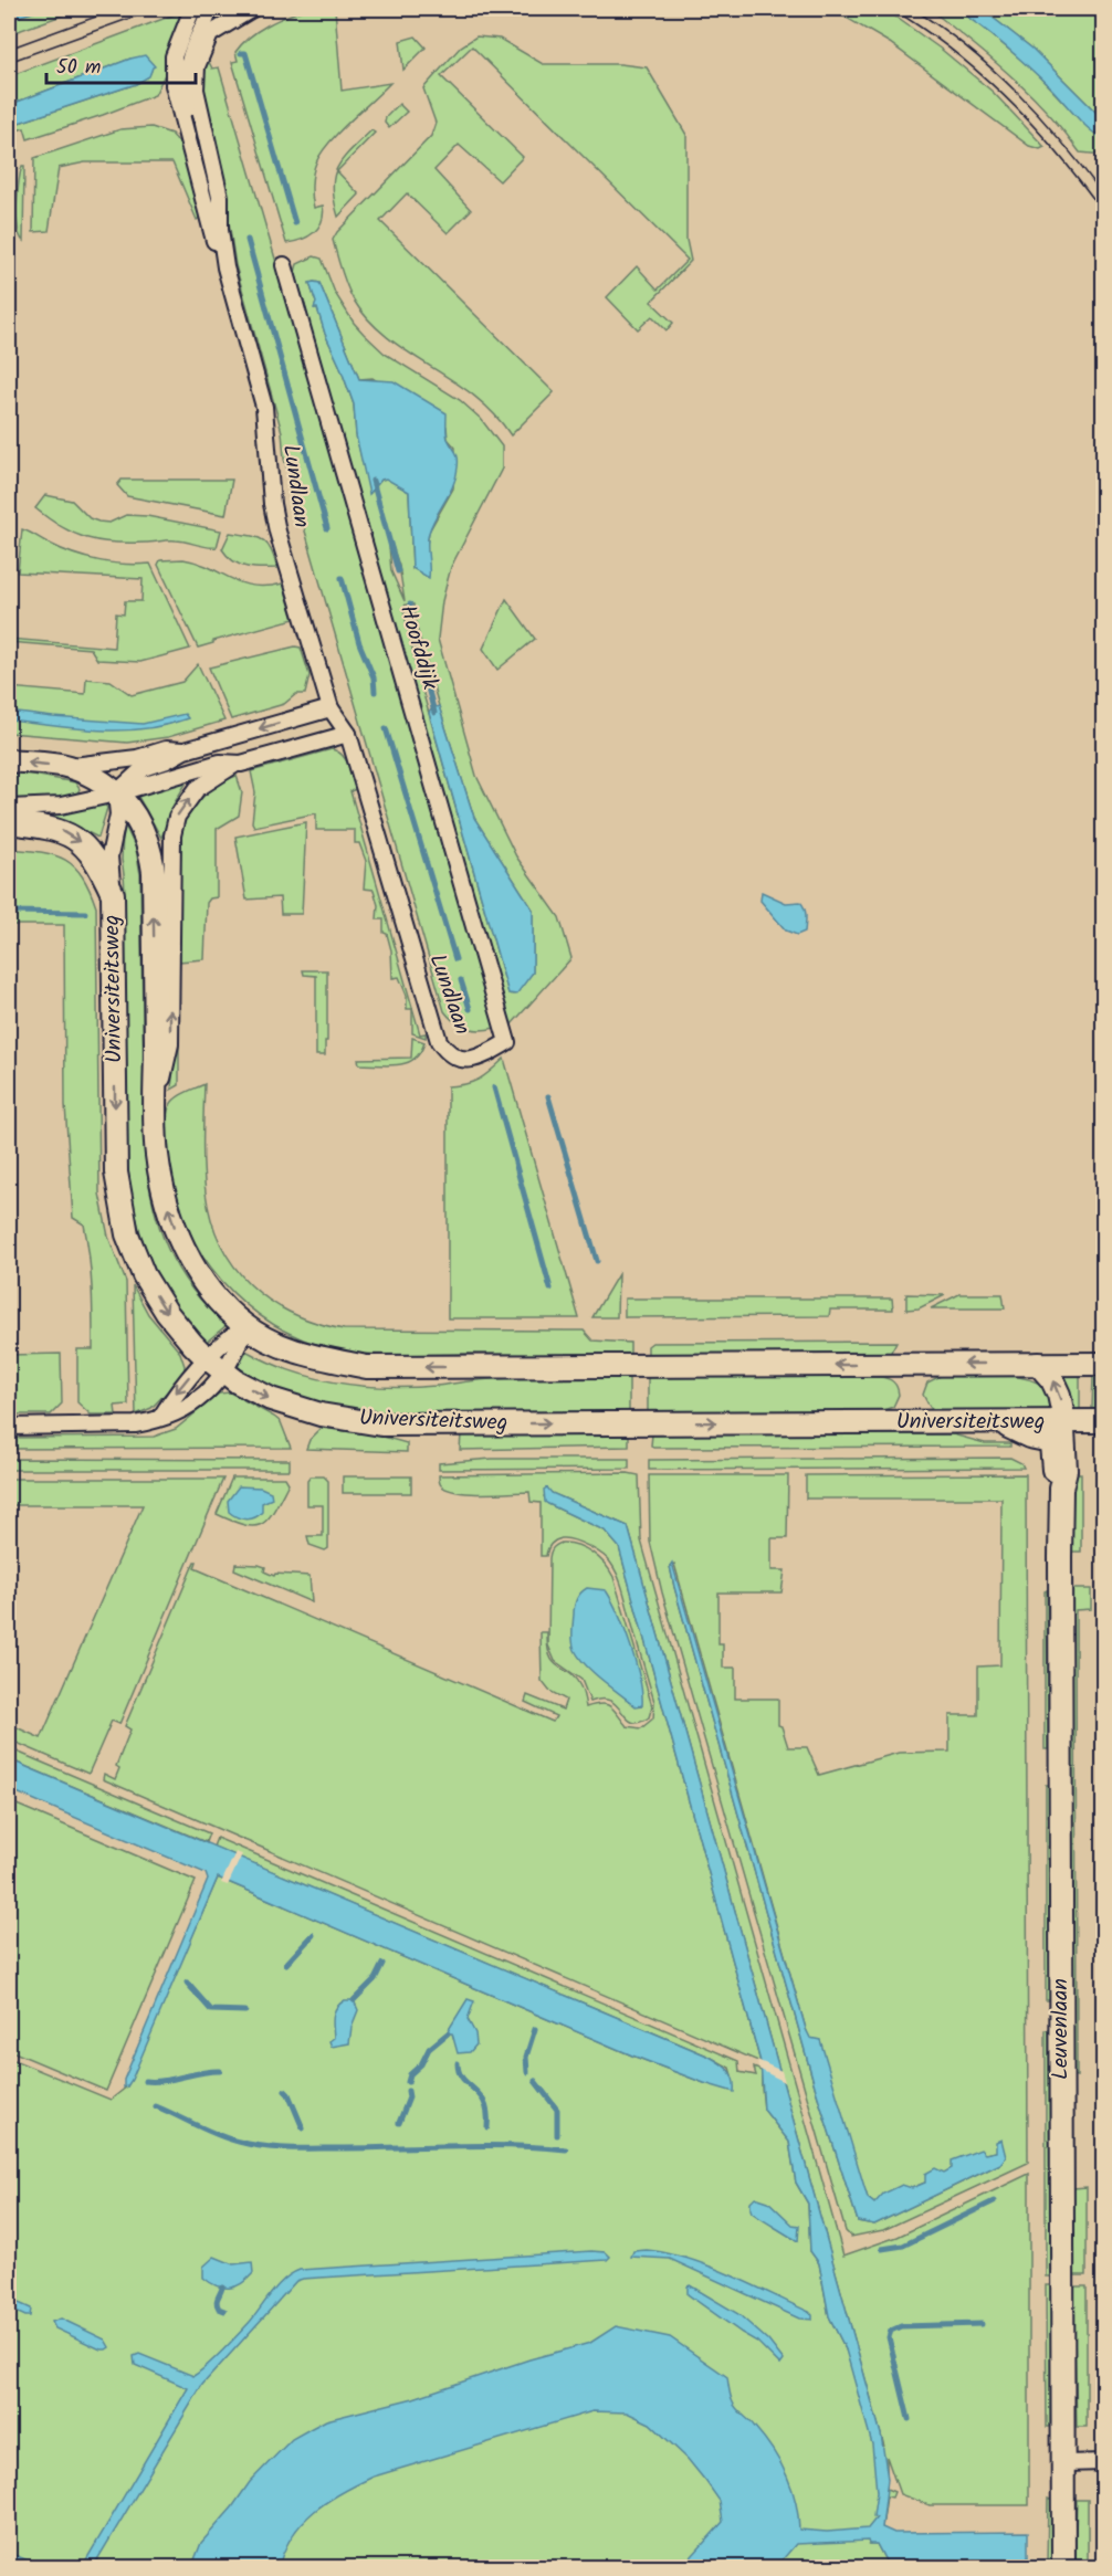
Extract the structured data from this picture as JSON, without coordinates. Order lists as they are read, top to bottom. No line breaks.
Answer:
{"streets":{"main road":["Universiteitsweg","Leuvenlaan"],"street":["Lundlaan","Hoofddijk"]},"crossings":[["Lundlaan","Hoofddijk"],["Universiteitsweg","Leuvenlaan"]],"scale_bar":"50 m"}
